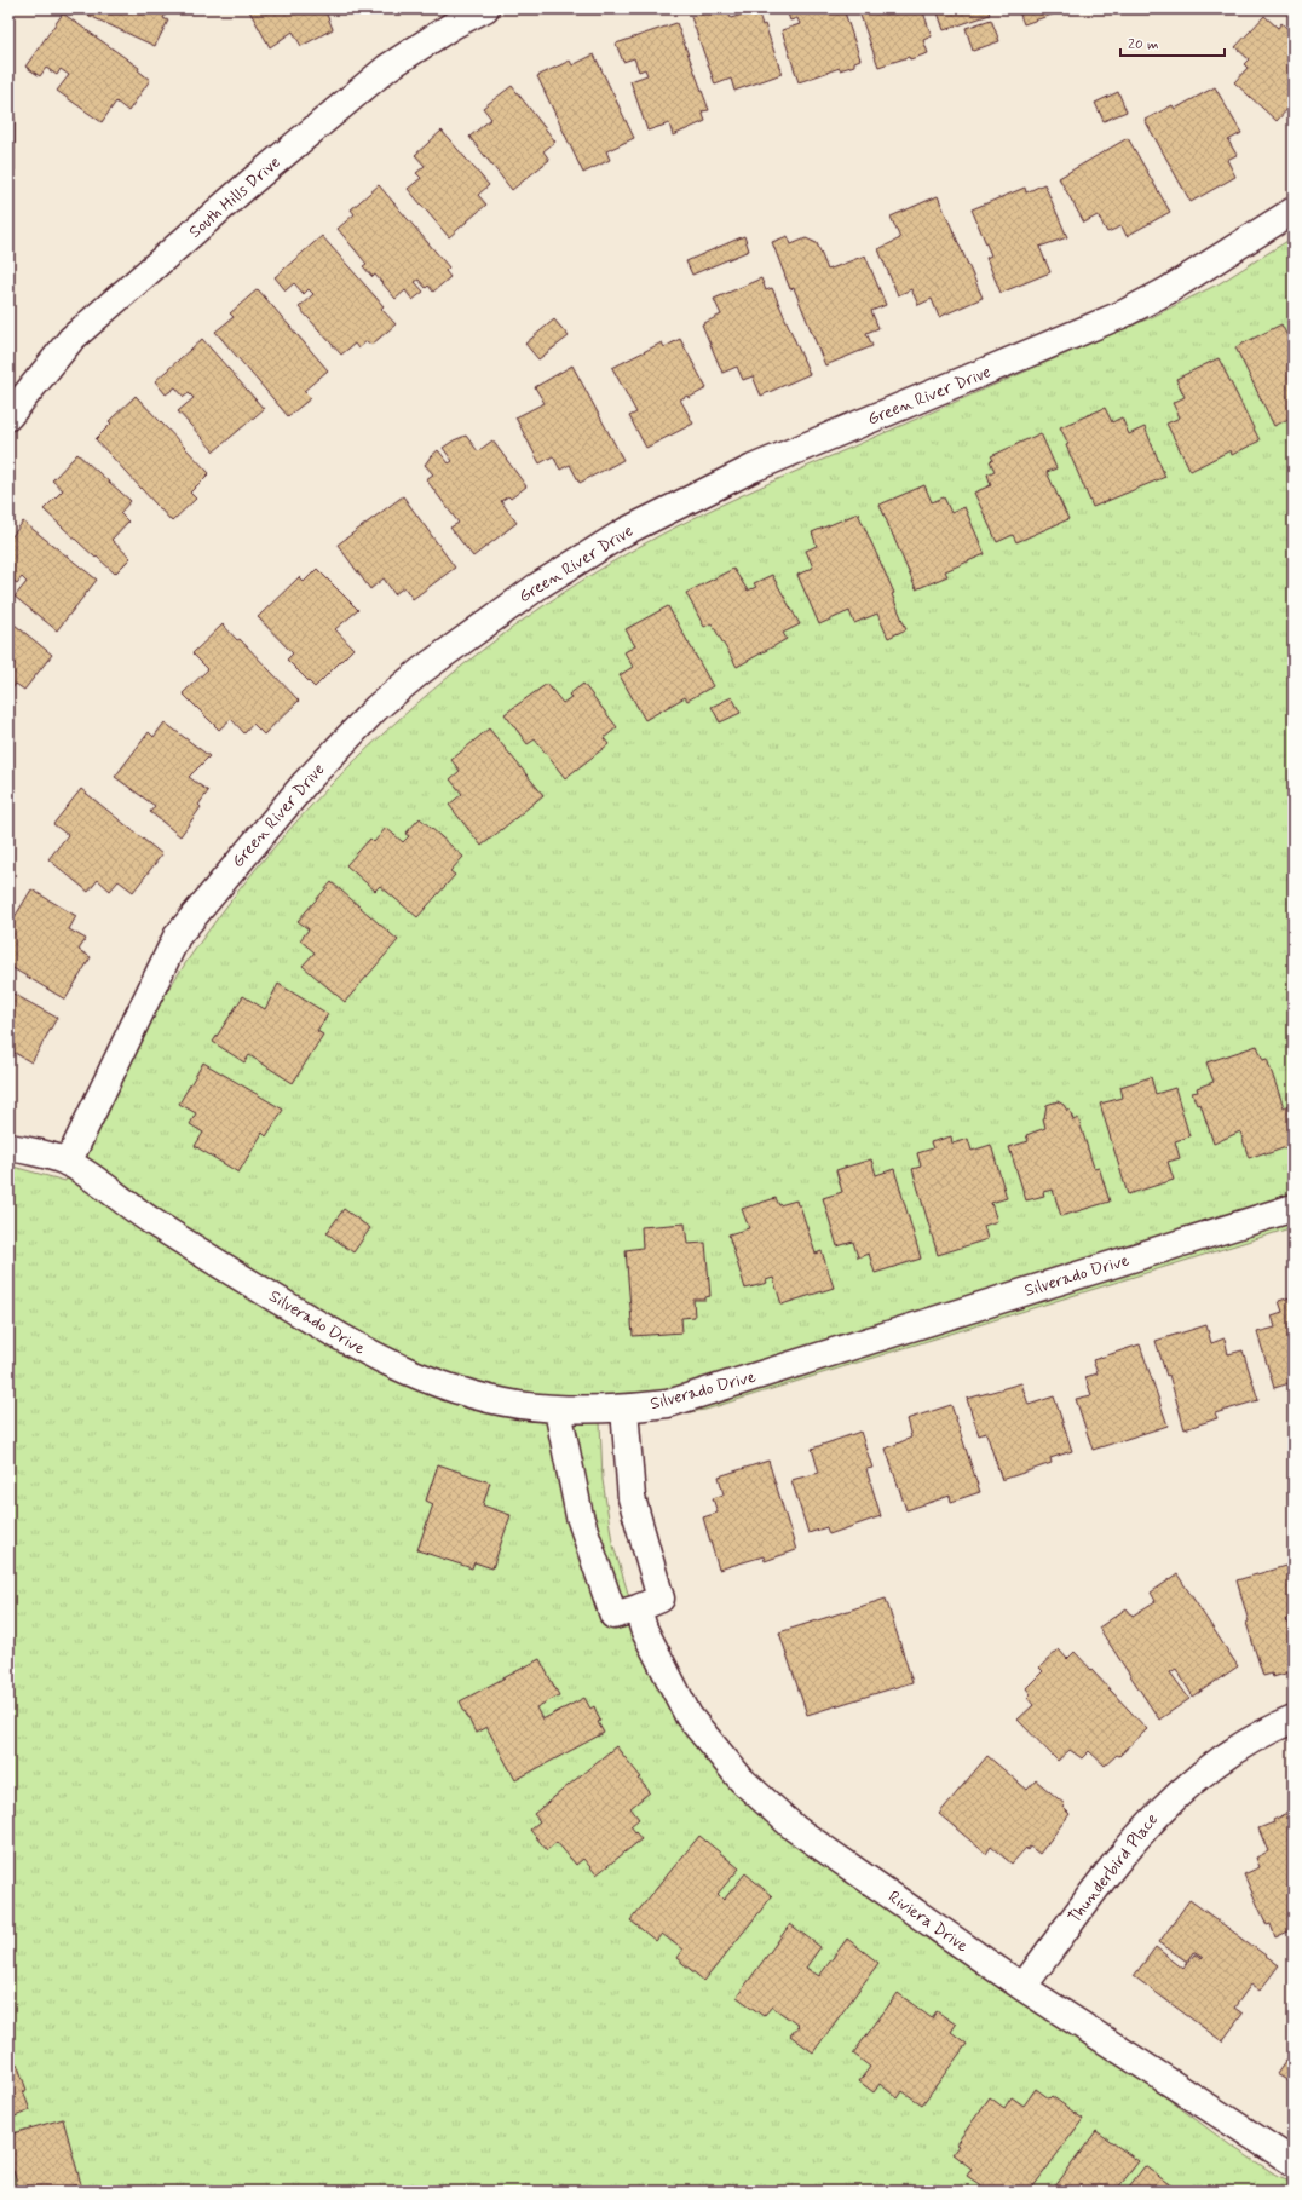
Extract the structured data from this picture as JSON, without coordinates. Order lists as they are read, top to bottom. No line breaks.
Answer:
{"streets":{"street":["South Hills Drive","Green River Drive","Silverado Drive","Thunderbird Place","Riviera Drive"]},"crossings":[["Green River Drive","Silverado Drive"],["Thunderbird Place","Riviera Drive"]],"scale_bar":"20 m"}
